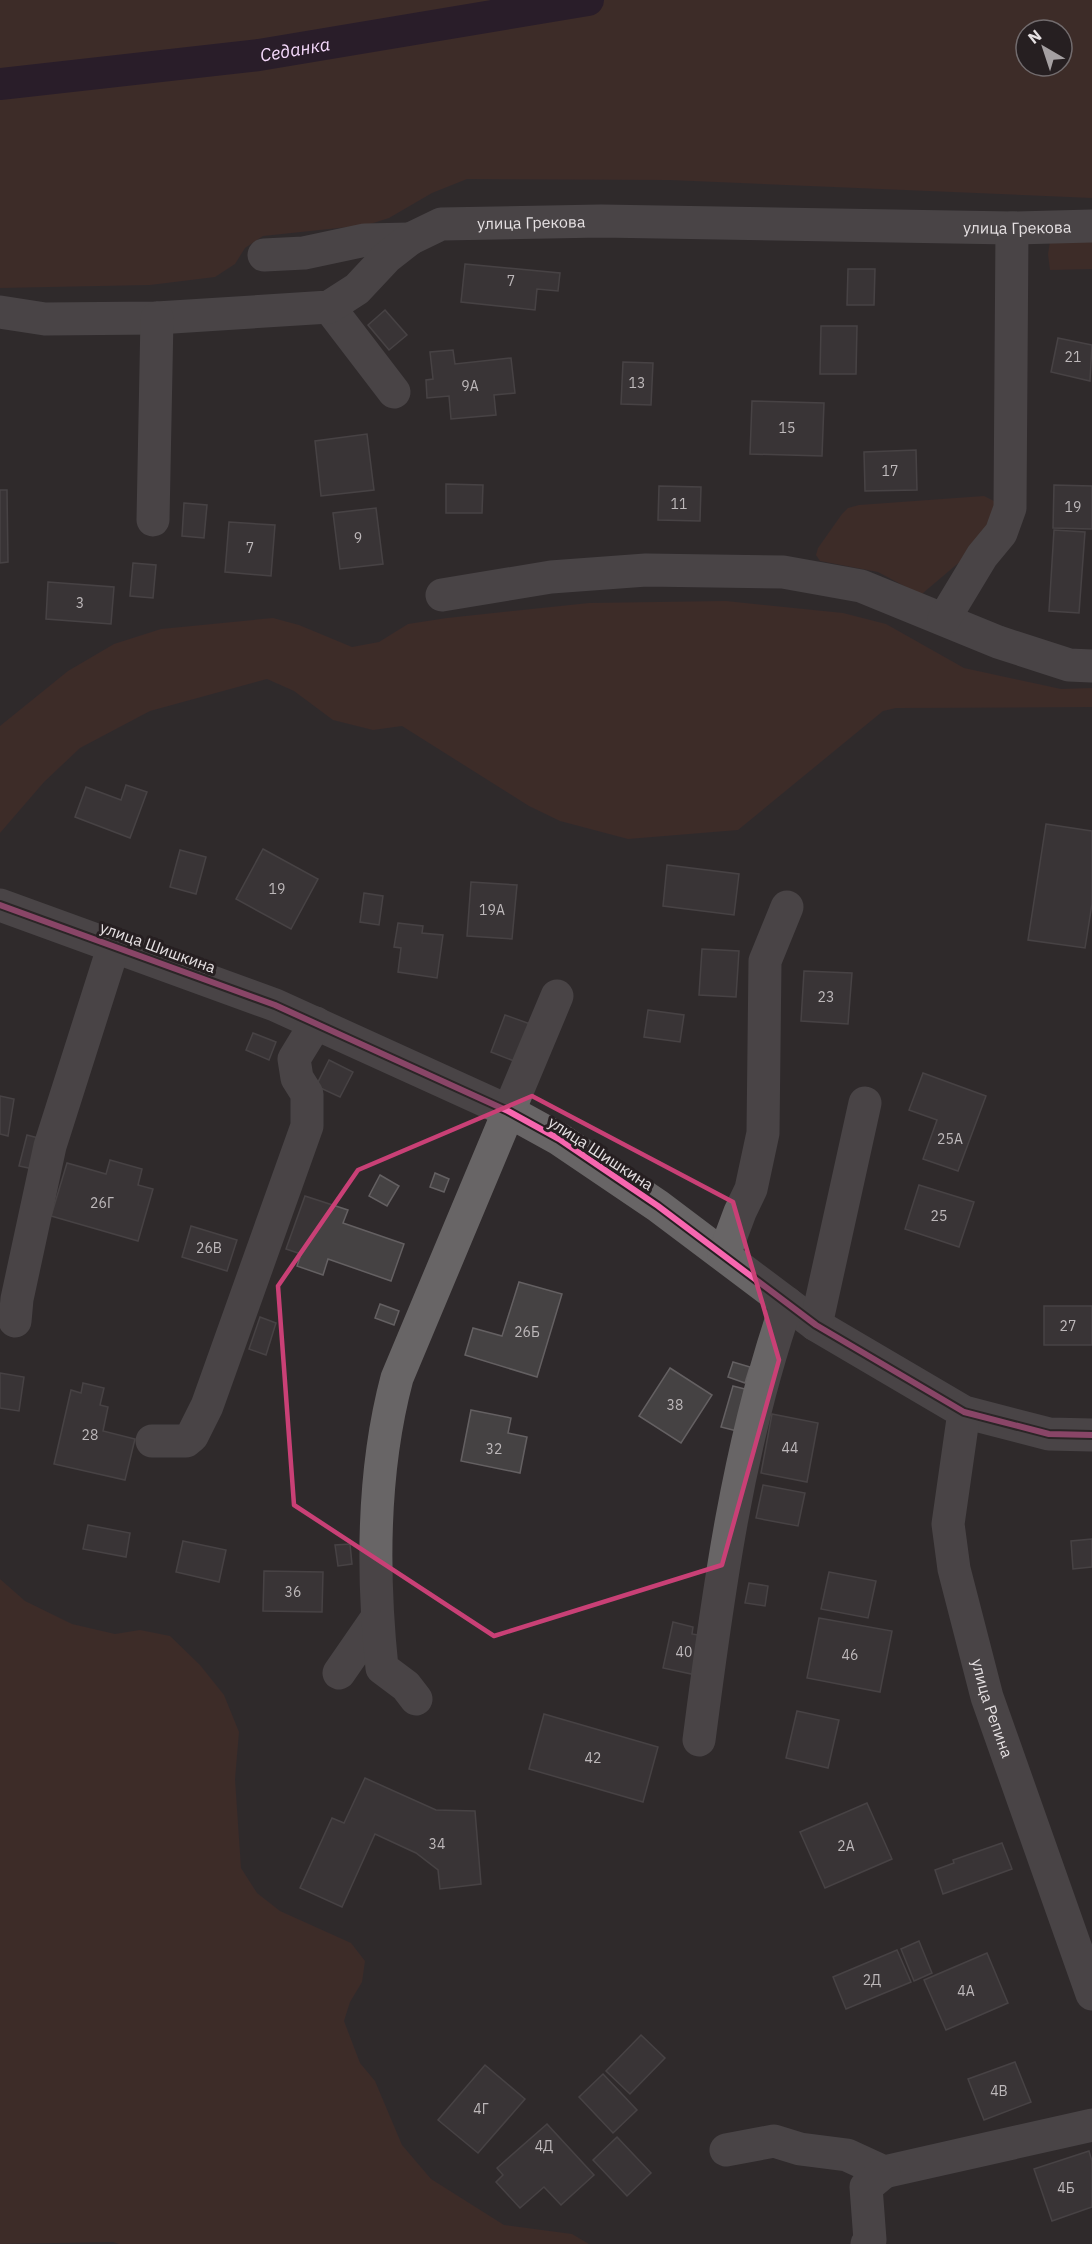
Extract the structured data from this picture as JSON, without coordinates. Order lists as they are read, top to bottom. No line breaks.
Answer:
{"streets":{"street":["улица Грекова","улица Шишкина","улица Репина"]},"crossings":[["улица Шишкина","улица Репина"]],"water":["Седанка"],"house_numbers":["7","21","13","9А","15","17","11","19","9","7","3","19","19А","23","25А","26Г","25","26В","27","26Б","38","28","44","32","36","40","46","42","34","2А","2Д","4А","4В","4Г","4Д","4Б"],"north":"top left"}
